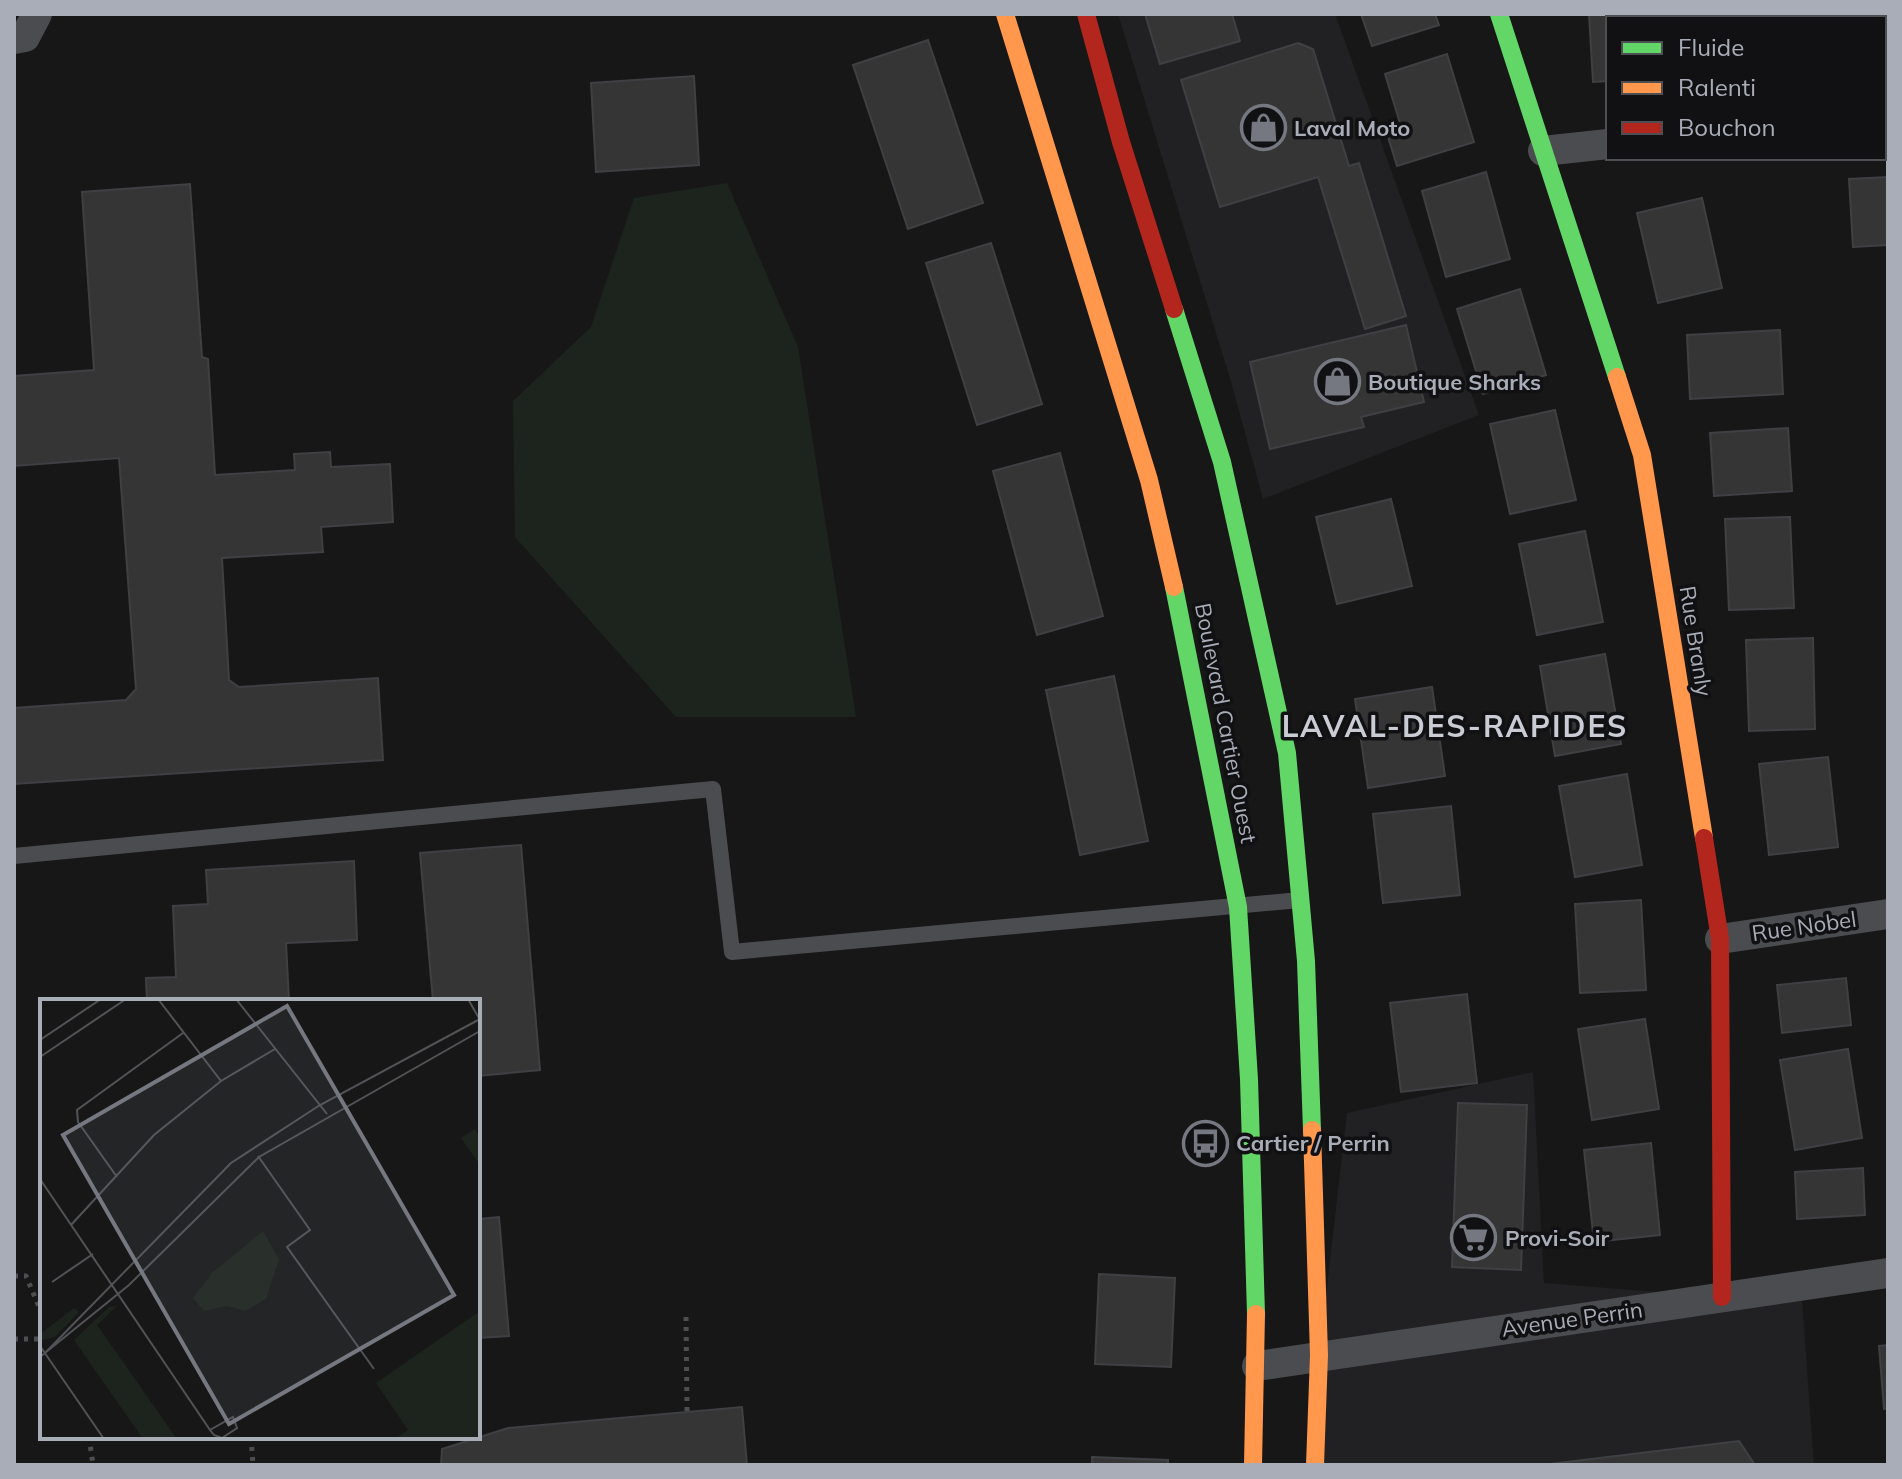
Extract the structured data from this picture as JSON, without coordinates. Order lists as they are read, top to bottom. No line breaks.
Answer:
{"streets":{"street":["Rue Branly","Boulevard Cartier Ouest","Rue Nobel","Avenue Perrin"]},"crossings":[["Rue Branly","Rue Nobel"],["Rue Branly","Avenue Perrin"],["Boulevard Cartier Ouest","Avenue Perrin"]],"districts":["LAVAL-DES-RAPIDES"],"places":{"shop":["Laval Moto","Boutique Sharks"],"bus stop":["Cartier / Perrin"],"supermarket":["Provi-Soir"]},"legend":["Fluide","Ralenti","Bouchon"]}
